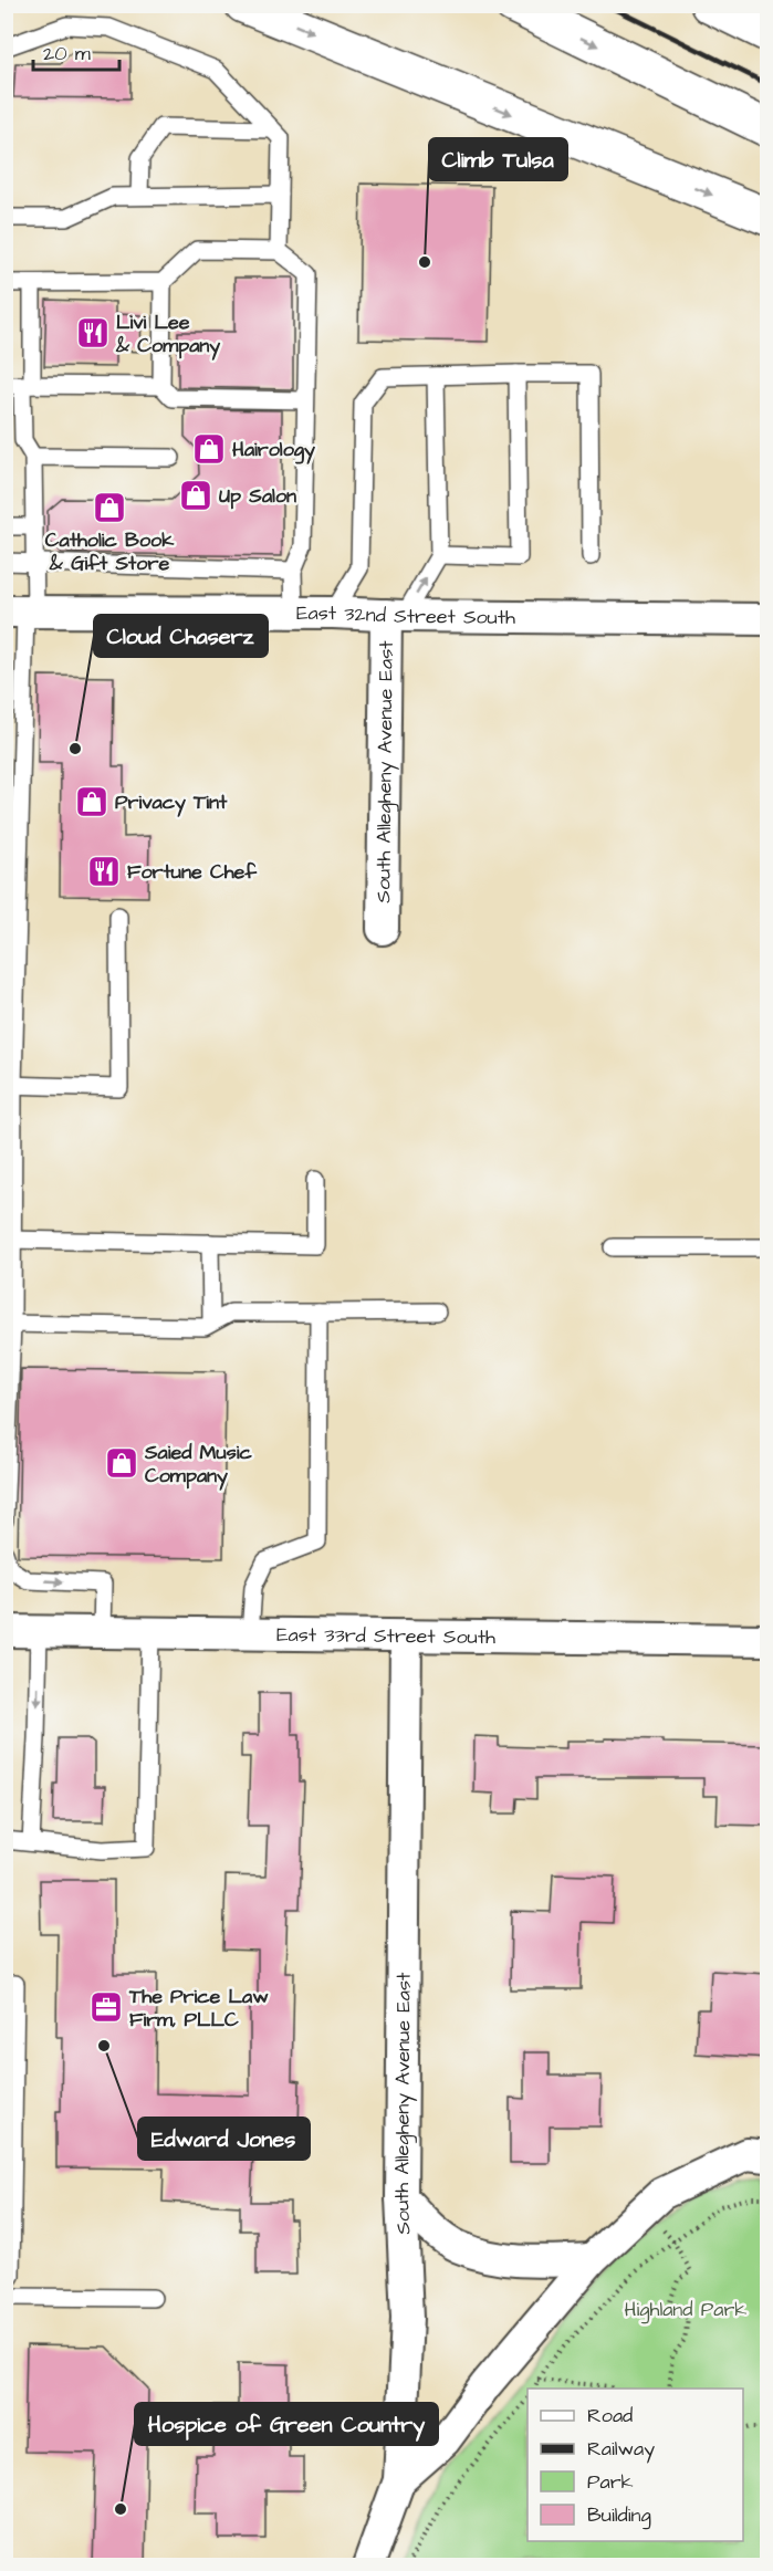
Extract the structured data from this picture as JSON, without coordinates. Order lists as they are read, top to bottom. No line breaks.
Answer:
{"streets":{"street":["East 32nd Street South","South Allegheny Avenue East","East 33rd Street South"]},"crossings":[["East 32nd Street South","South Allegheny Avenue East"],["South Allegheny Avenue East","East 33rd Street South"]],"parks":["Highland Park"],"places":{"other":["Climb Tulsa","Cloud Chaserz","Edward Jones","Hospice of Green Country"],"restaurant":["Livi Lee & Company","Fortune Chef"],"shop":["Hairology","Up Salon","Catholic Book & Gift Store","Privacy Tint","Saied Music Company"],"office":["The Price Law Firm, PLLC"]},"legend":["Road","Railway","Park","Building"],"scale_bar":"20 m"}
